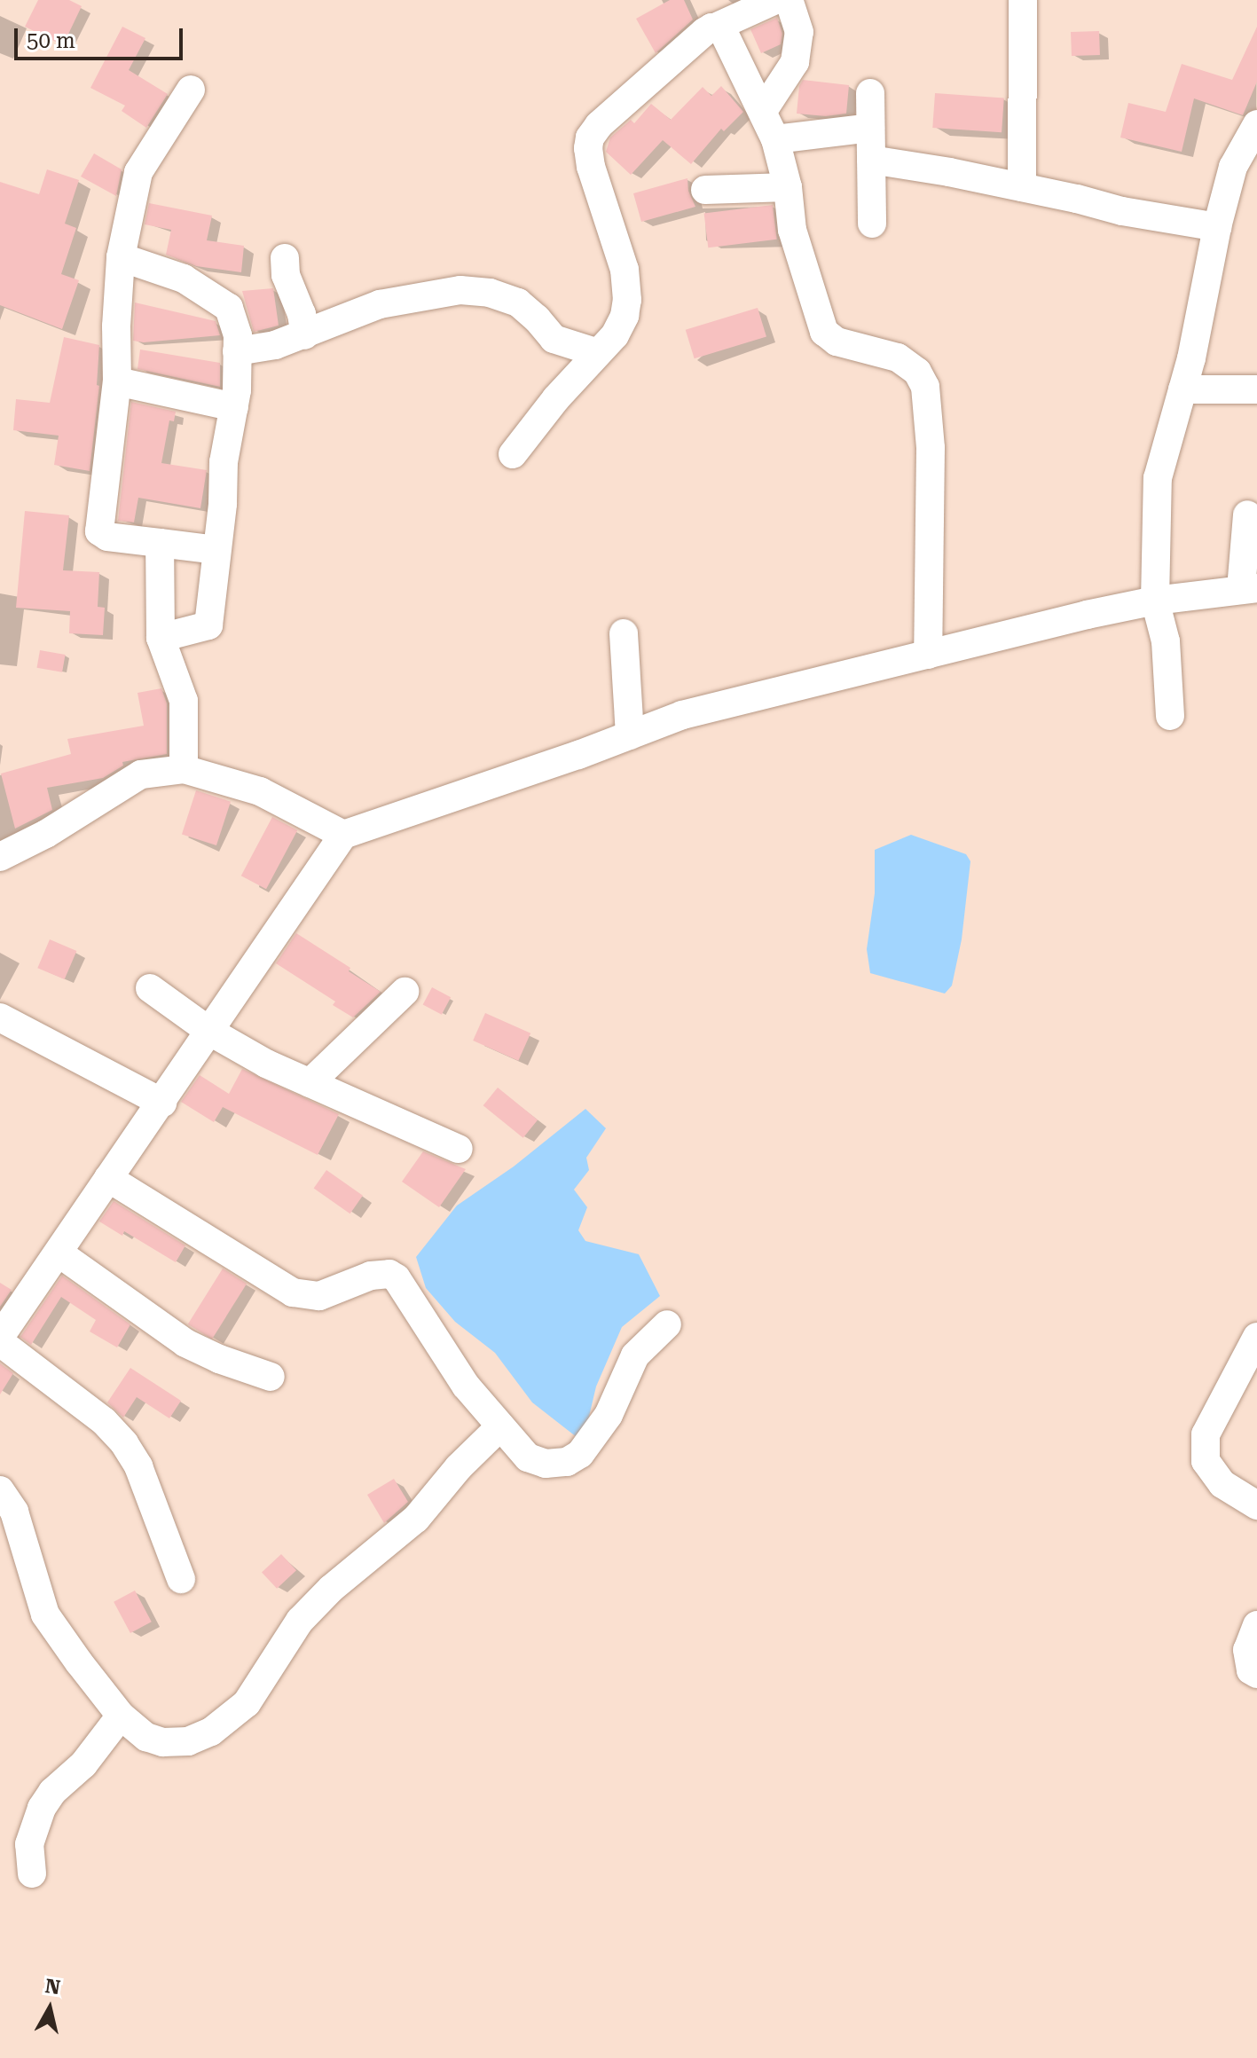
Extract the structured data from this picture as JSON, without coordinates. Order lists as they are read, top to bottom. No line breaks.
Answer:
{"scale_bar":"50 m","north":"top"}
